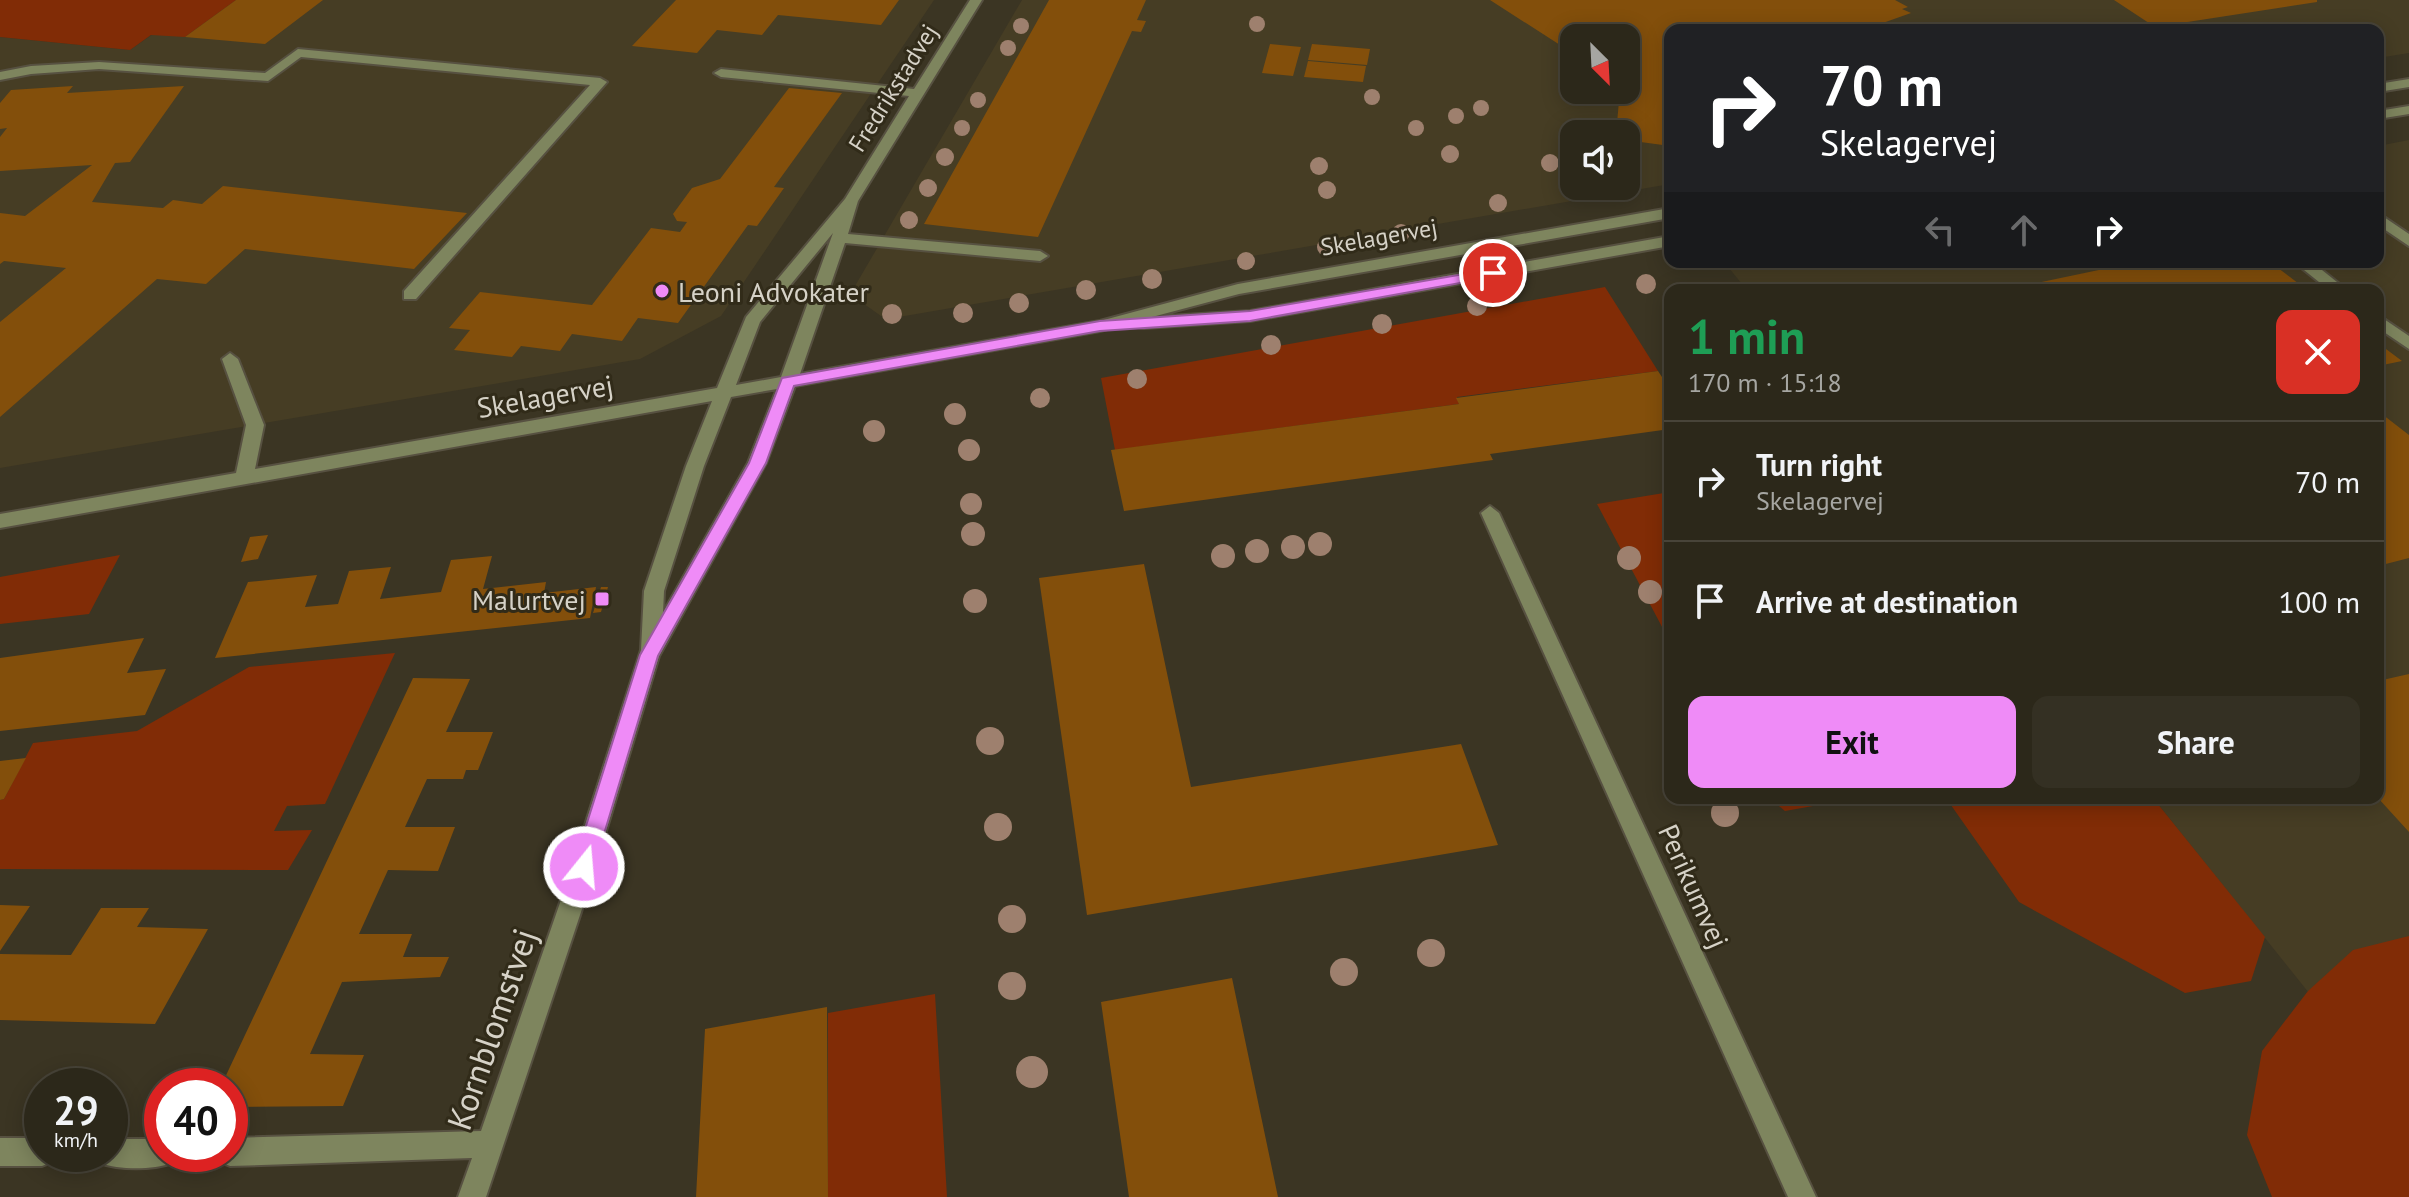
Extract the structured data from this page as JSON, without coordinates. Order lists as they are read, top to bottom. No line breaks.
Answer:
{"streets":{"street":["Fredrikstadvej","Skelagervej","Perikumvej","Kornblomstvej"]},"crossings":[["Fredrikstadvej","Skelagervej"],["Fredrikstadvej","Kornblomstvej"],["Skelagervej","Kornblomstvej"]],"places":{"other":["Leoni Advokater"],"transit":["Malurtvej"]},"north":"bottom right","page":{"turn":["70 m","Skelagervej"],"heading":["1 min","170 m · 15:18"],"list":[{"name":"Turn right","note":"Skelagervej","value":"70 m"},{"name":"Arrive at destination","value":"100 m"}],"buttons":["Exit","Share"],"speed":"29 km/h","limit":"40"}}
